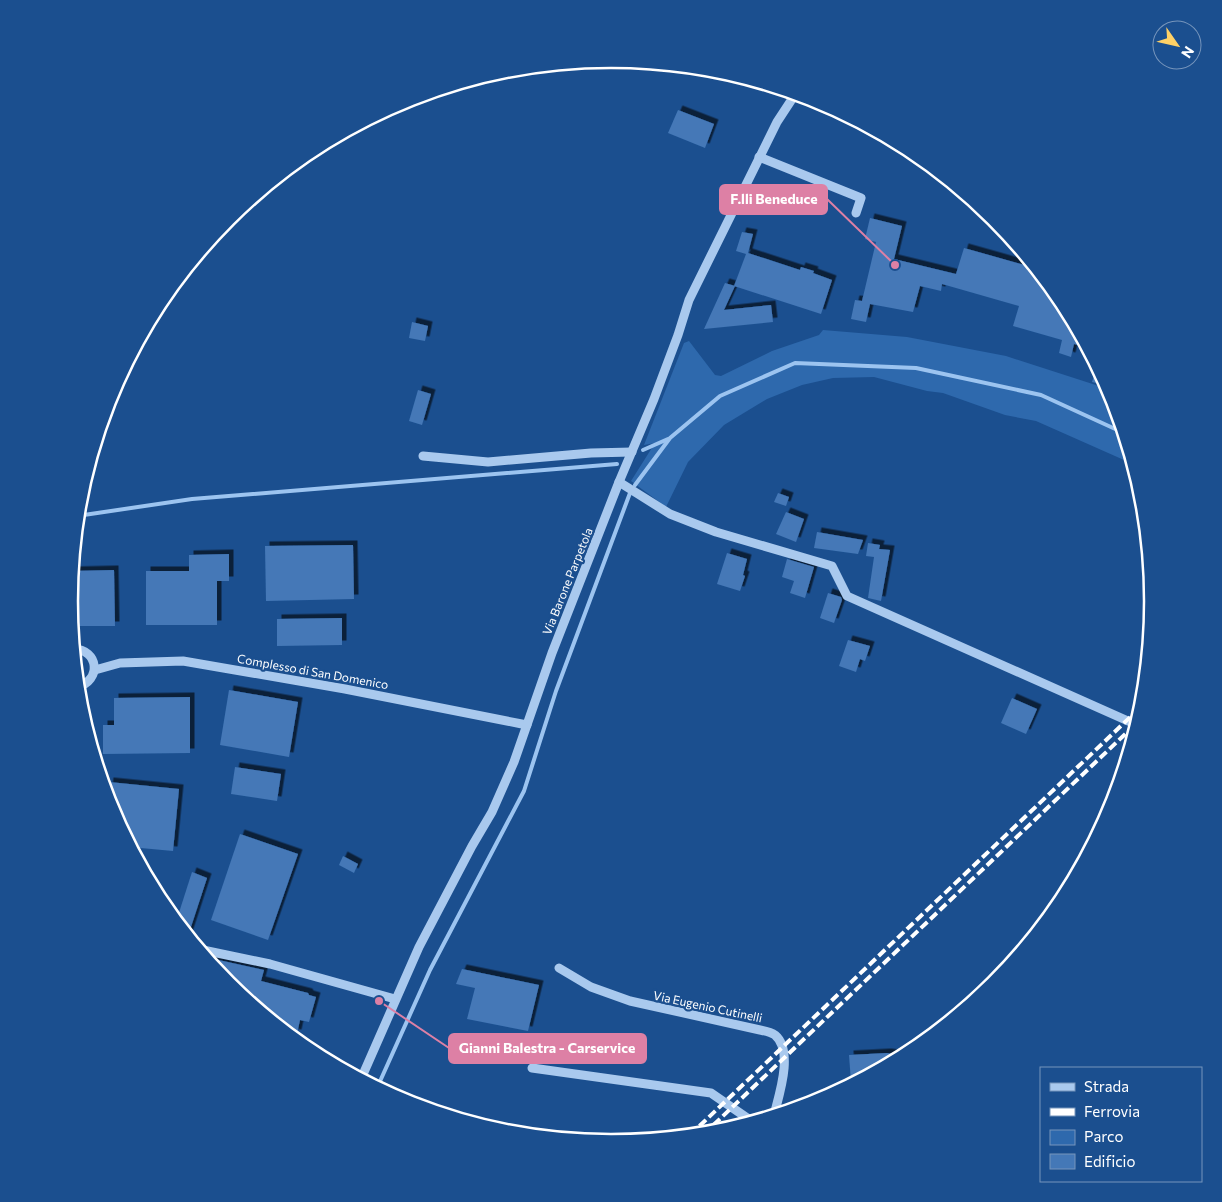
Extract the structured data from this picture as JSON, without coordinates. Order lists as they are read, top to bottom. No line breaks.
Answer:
{"streets":{"street":["Via Barone Parpetola","Complesso di San Domenico","Via Eugenio Cutinelli"]},"crossings":[["Via Barone Parpetola","Complesso di San Domenico"]],"places":["F.lli Beneduce","Gianni Balestra - Carservice"],"legend":["Strada","Ferrovia","Parco","Edificio"],"north":"bottom right"}
